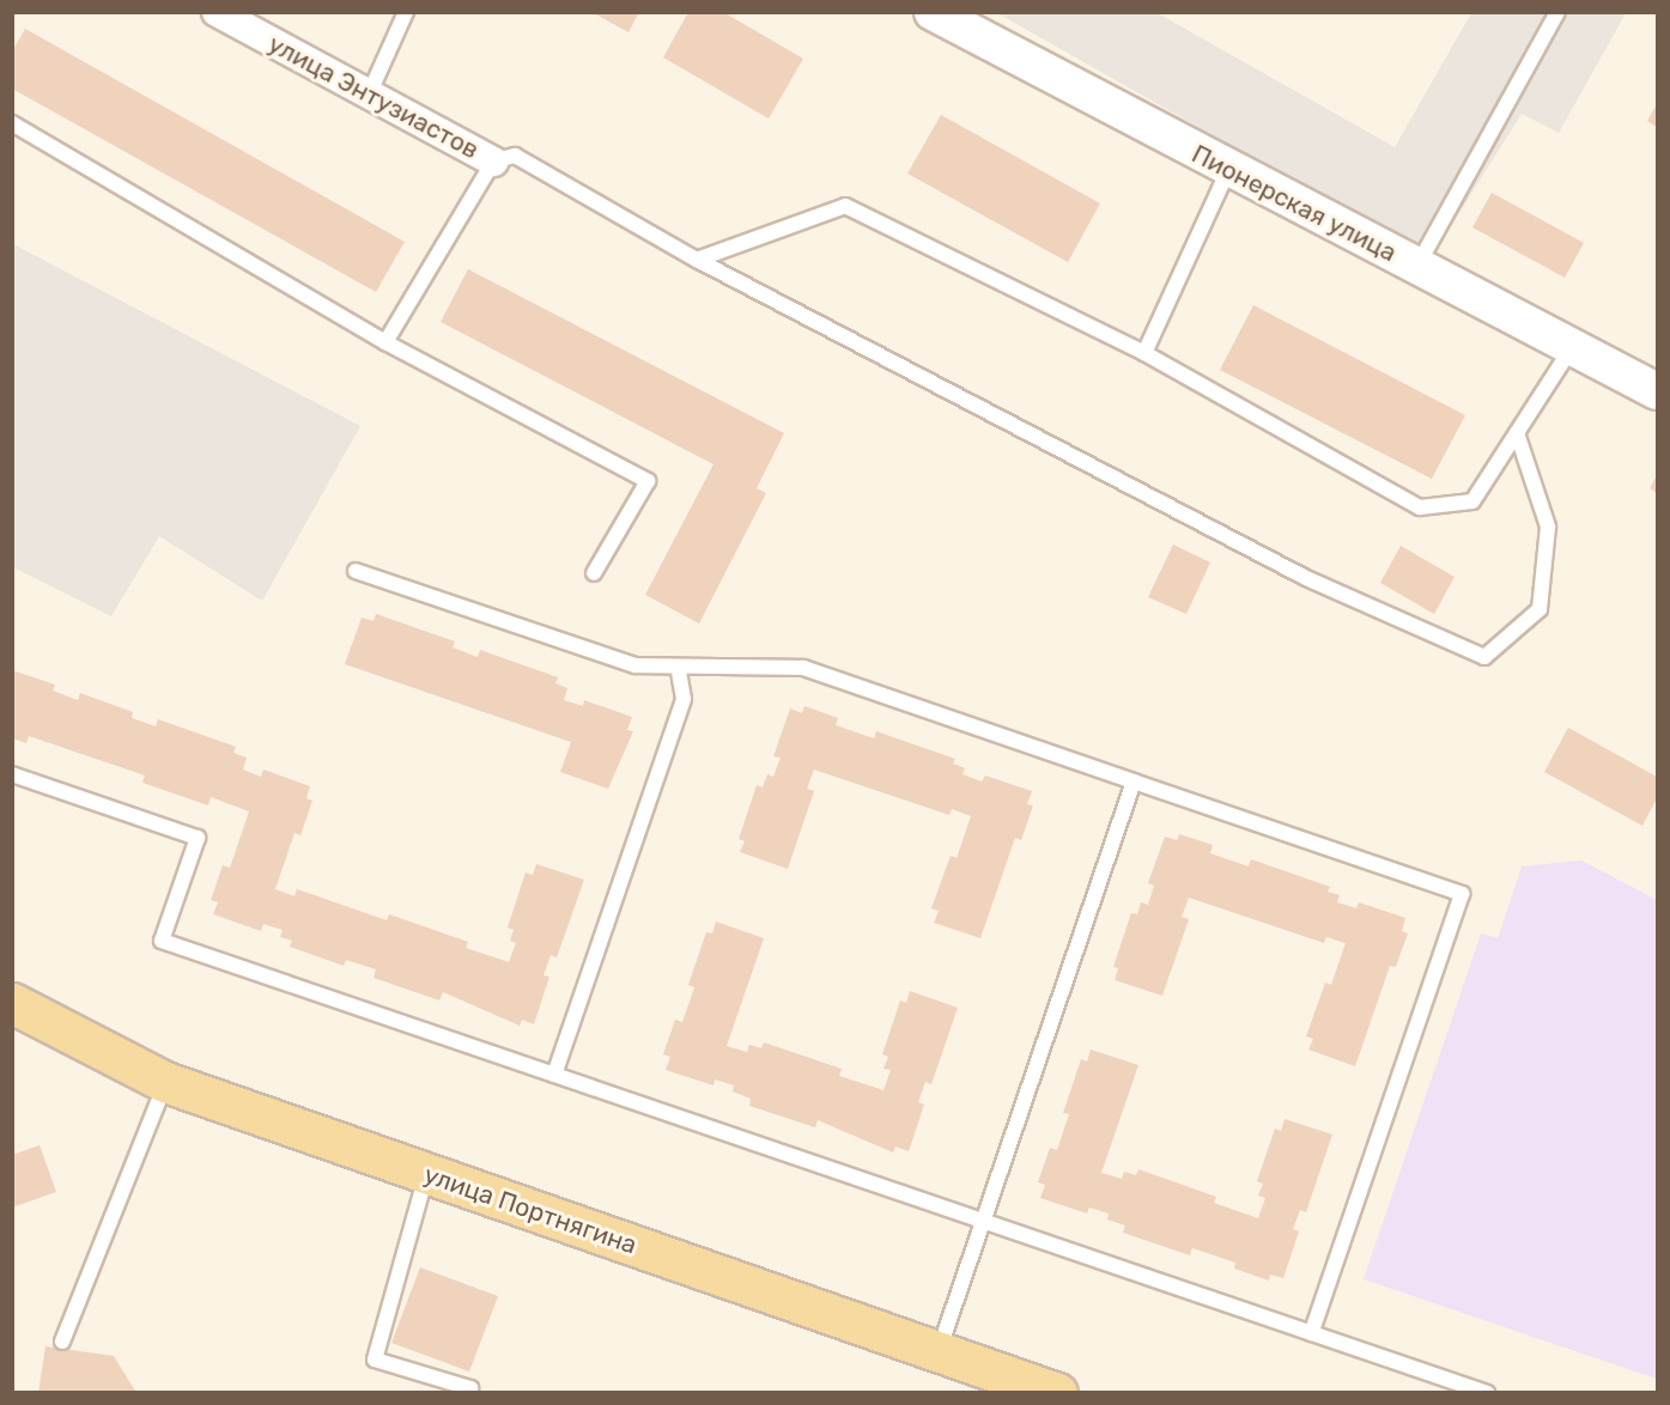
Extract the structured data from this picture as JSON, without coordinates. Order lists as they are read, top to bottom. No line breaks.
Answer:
{"streets":{"main road":["улица Портнягина"],"street":["улица Энтузиастов","Пионерская улица"]}}
